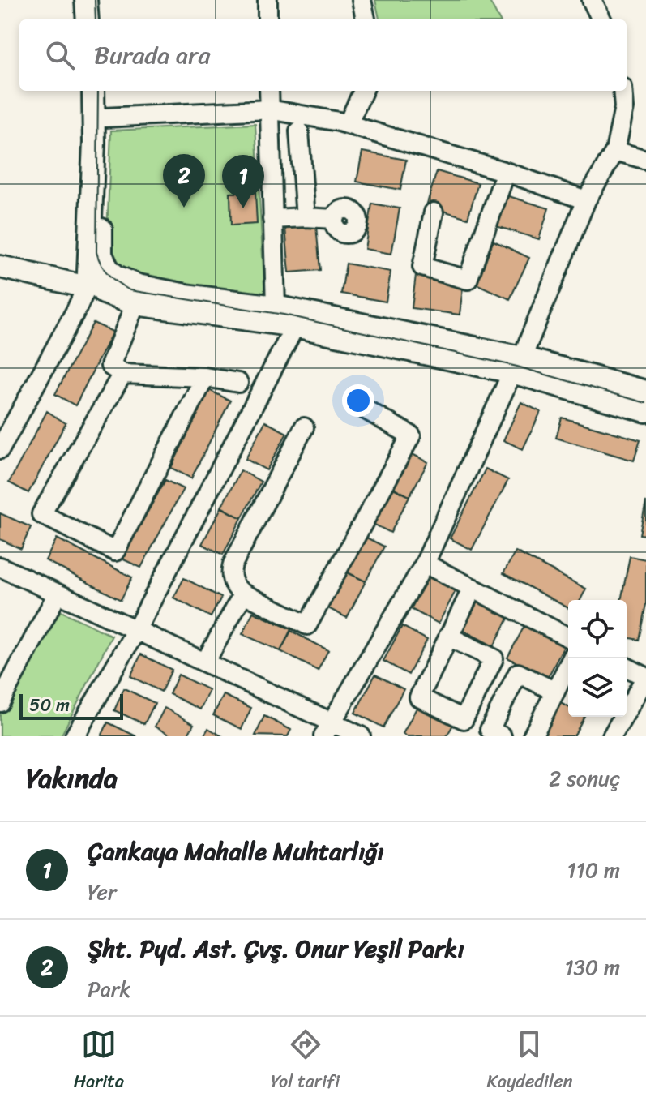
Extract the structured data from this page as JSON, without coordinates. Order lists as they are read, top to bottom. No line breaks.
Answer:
{"scale_bar":"50 m","page":{"search":"Burada ara","pins":["2","1"],"scale":"50 m","heading":["Yakında","2 sonuç"],"list":[{"mark":"1","name":"Çankaya Mahalle Muhtarlığı","note":"Yer","value":"110 m"},{"mark":"2","name":"Şht. Pyd. Ast. Çvş. Onur Yeşil Parkı","note":"Park","value":"130 m"}],"nav":["Harita","Yol tarifi","Kaydedilen"]}}
